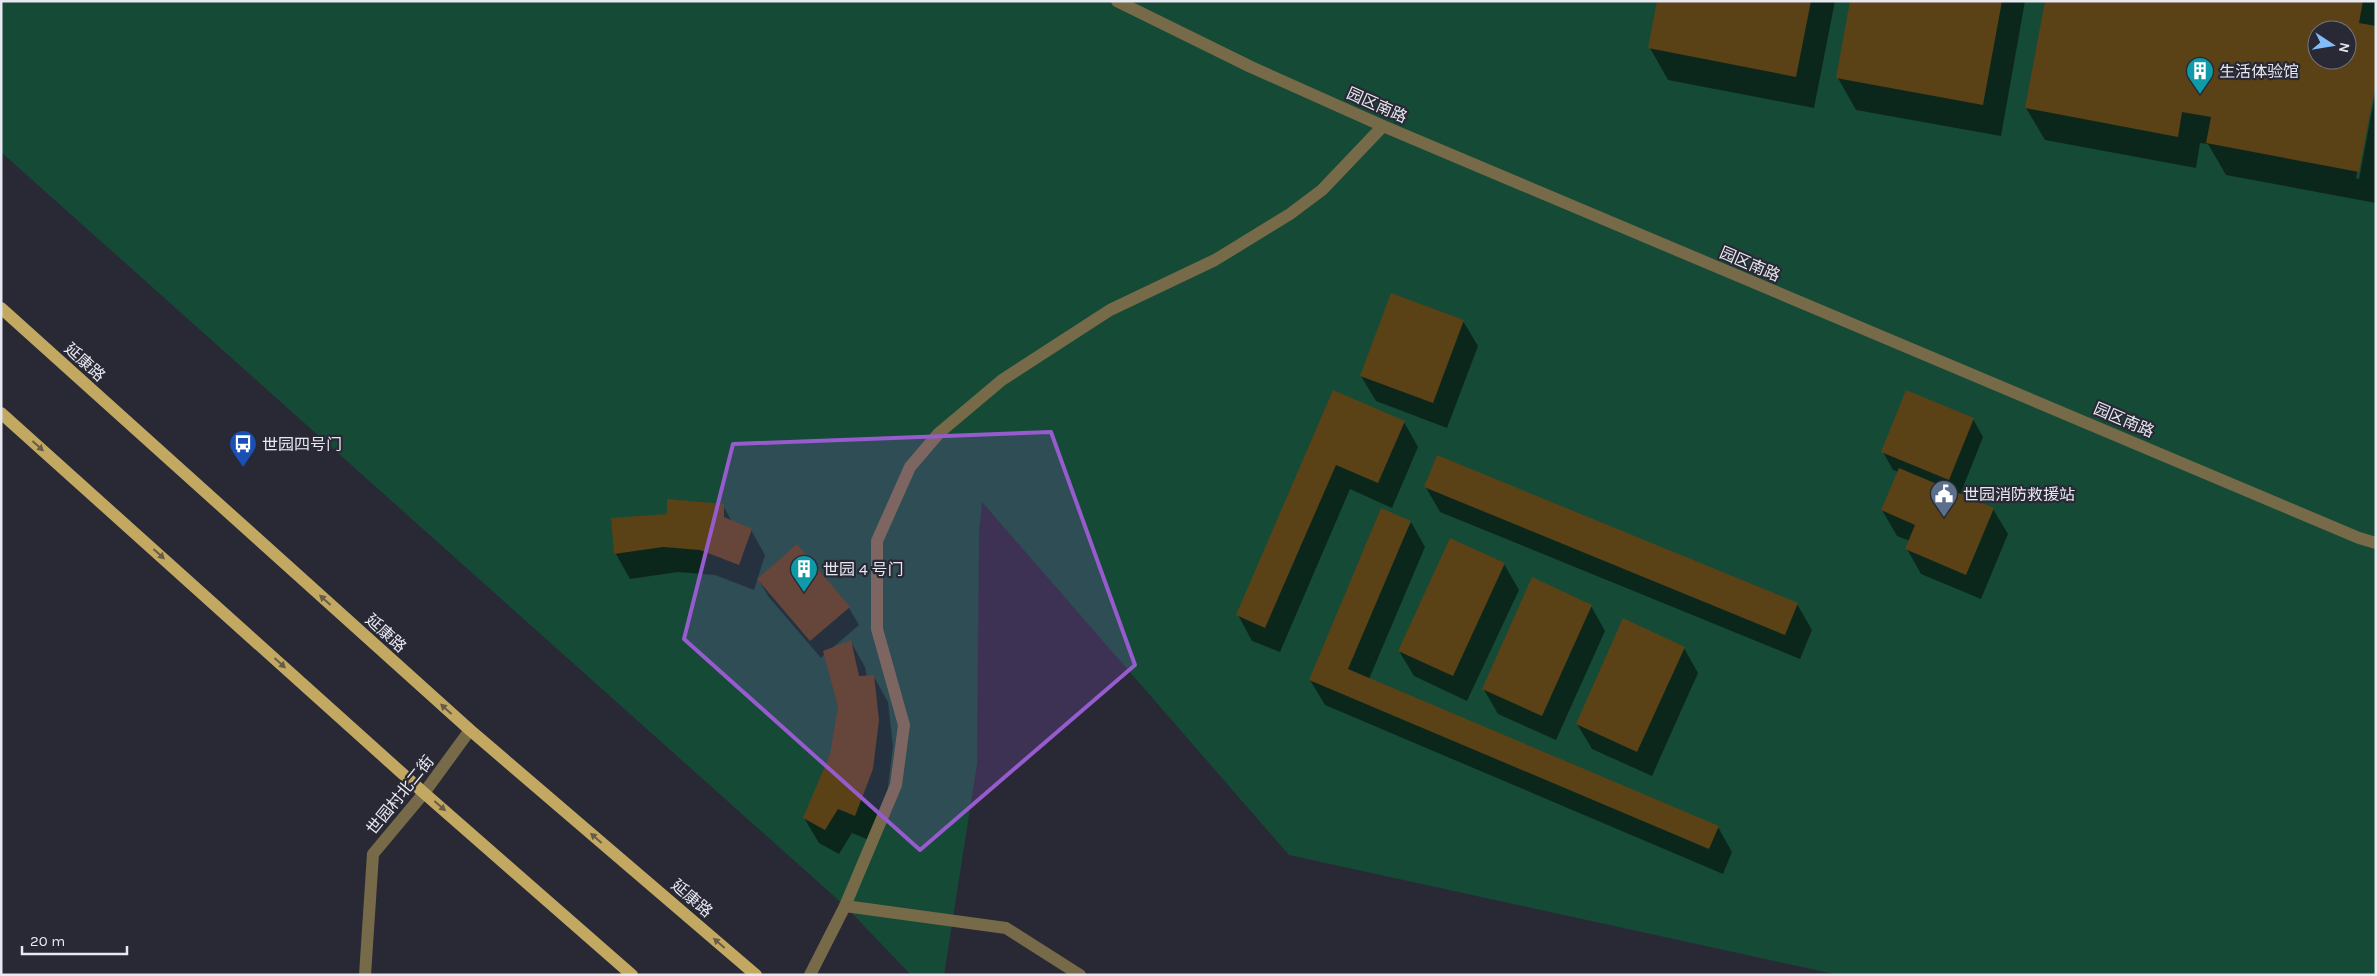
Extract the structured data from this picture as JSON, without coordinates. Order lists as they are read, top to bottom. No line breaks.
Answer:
{"streets":{"main road":["延康路"],"street":["园区南路","世园村北二街"]},"crossings":[["延康路","世园村北二街"]],"places":{"building":["生活体验馆","世园 4 号门"],"bus stop":["世园四号门"],"public building":["世园消防救援站"]},"scale_bar":"20 m","north":"right"}
